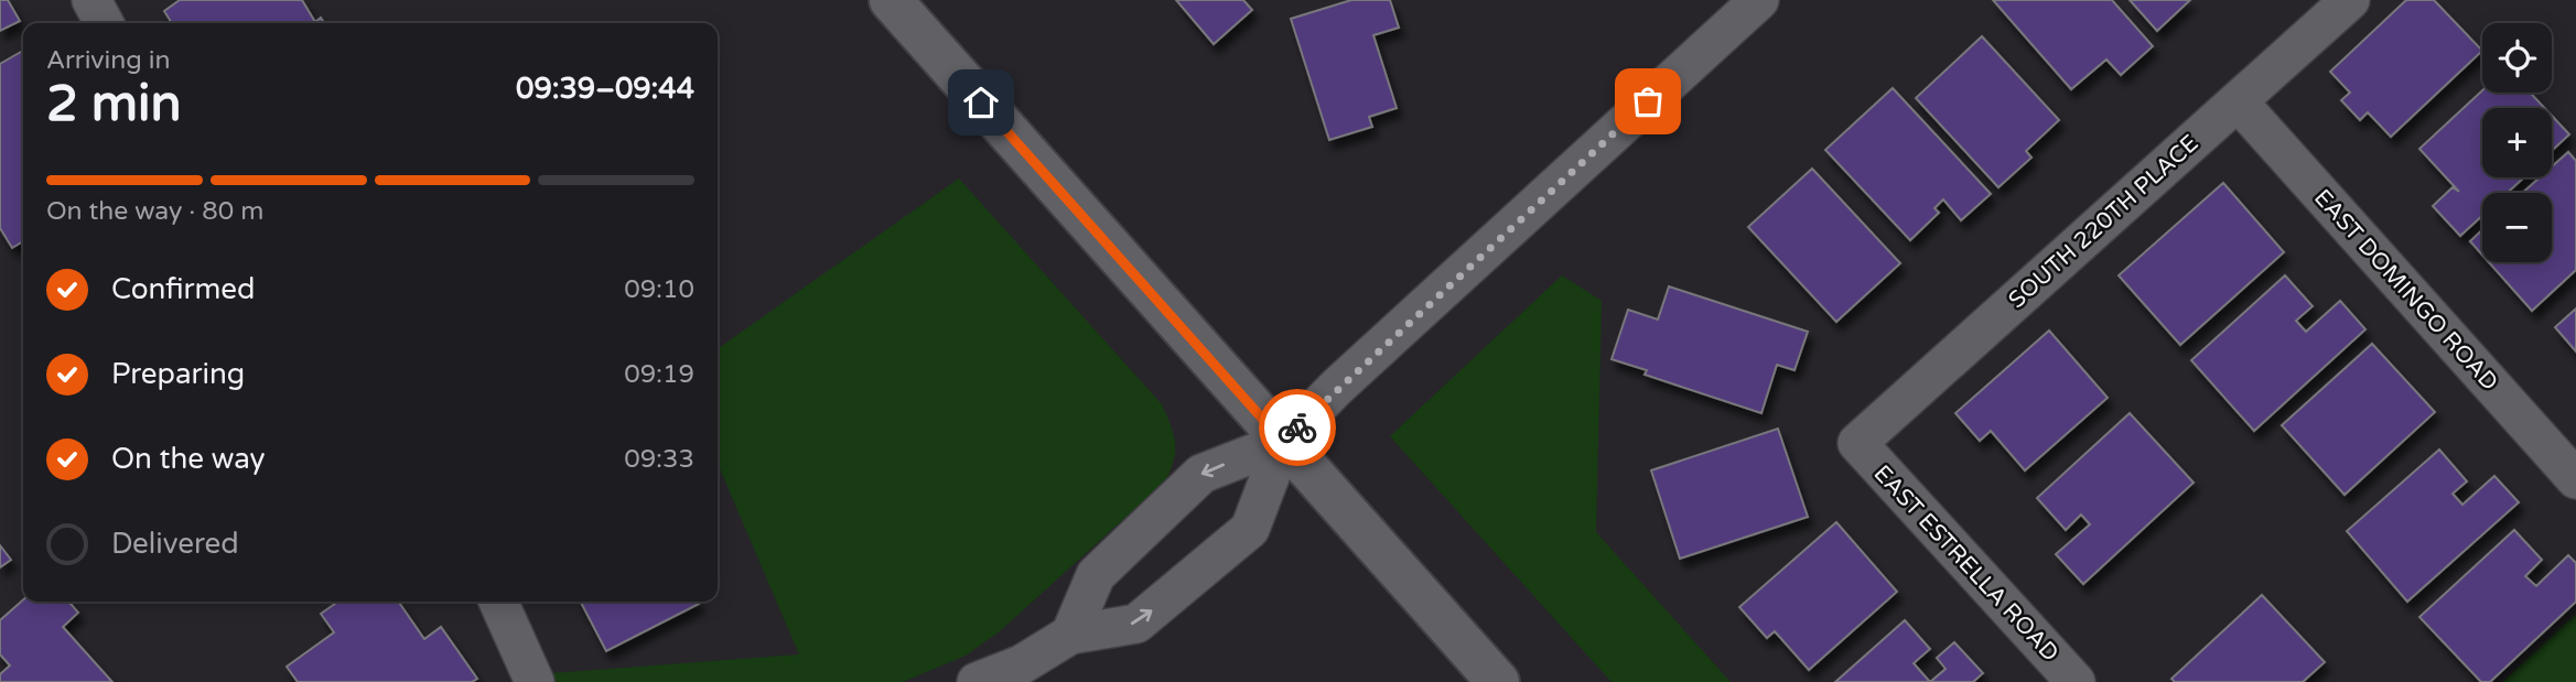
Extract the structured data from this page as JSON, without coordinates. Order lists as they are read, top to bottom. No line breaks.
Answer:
{"streets":{"street":["SOUTH 220TH PLACE","EAST DOMINGO ROAD","EAST ESTRELLA ROAD"]},"crossings":[["SOUTH 220TH PLACE","EAST DOMINGO ROAD"],["SOUTH 220TH PLACE","EAST ESTRELLA ROAD"]],"page":{"map_buttons":["+","−"],"heading":["2 min","Arriving in","09:39–09:44"],"bar":"On the way · 80 m","list":[["Confirmed","09:10"],["Preparing","09:19"],["On the way","09:33"],"Delivered"]}}
